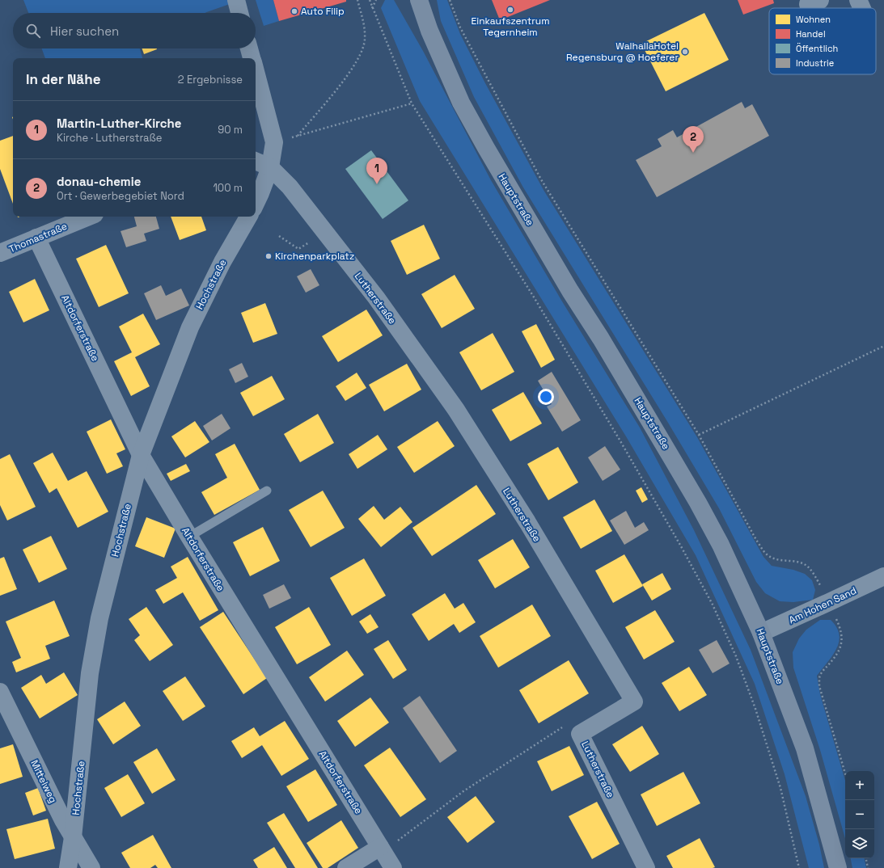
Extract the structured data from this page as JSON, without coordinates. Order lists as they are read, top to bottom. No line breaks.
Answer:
{"streets":{"main road":["Hauptstraße"],"street":["Thomastraße","Hochstraße","Lutherstraße","Altdorferstraße","Am Hohen Sand","Mittelweg"]},"crossings":[["Hauptstraße","Am Hohen Sand"],["Thomastraße","Altdorferstraße"],["Hochstraße","Altdorferstraße"],["Hochstraße","Mittelweg"]],"places":["Einkaufszentrum Tegernheim","Auto Filip","WalhallaHotel Regensburg @ Hoeferer","Kirchenparkplatz"],"legend":["Wohnen","Handel","Öffentlich","Industrie"],"page":{"search":"Hier suchen","heading":["In der Nähe","2 Ergebnisse"],"list":[{"mark":"1","name":"Martin-Luther-Kirche","note":"Kirche · Lutherstraße","value":"90 m"},{"mark":"2","name":"donau-chemie","note":"Ort · Gewerbegebiet Nord","value":"100 m"}],"pins":["2","1"],"map_buttons":["+","−"]}}
